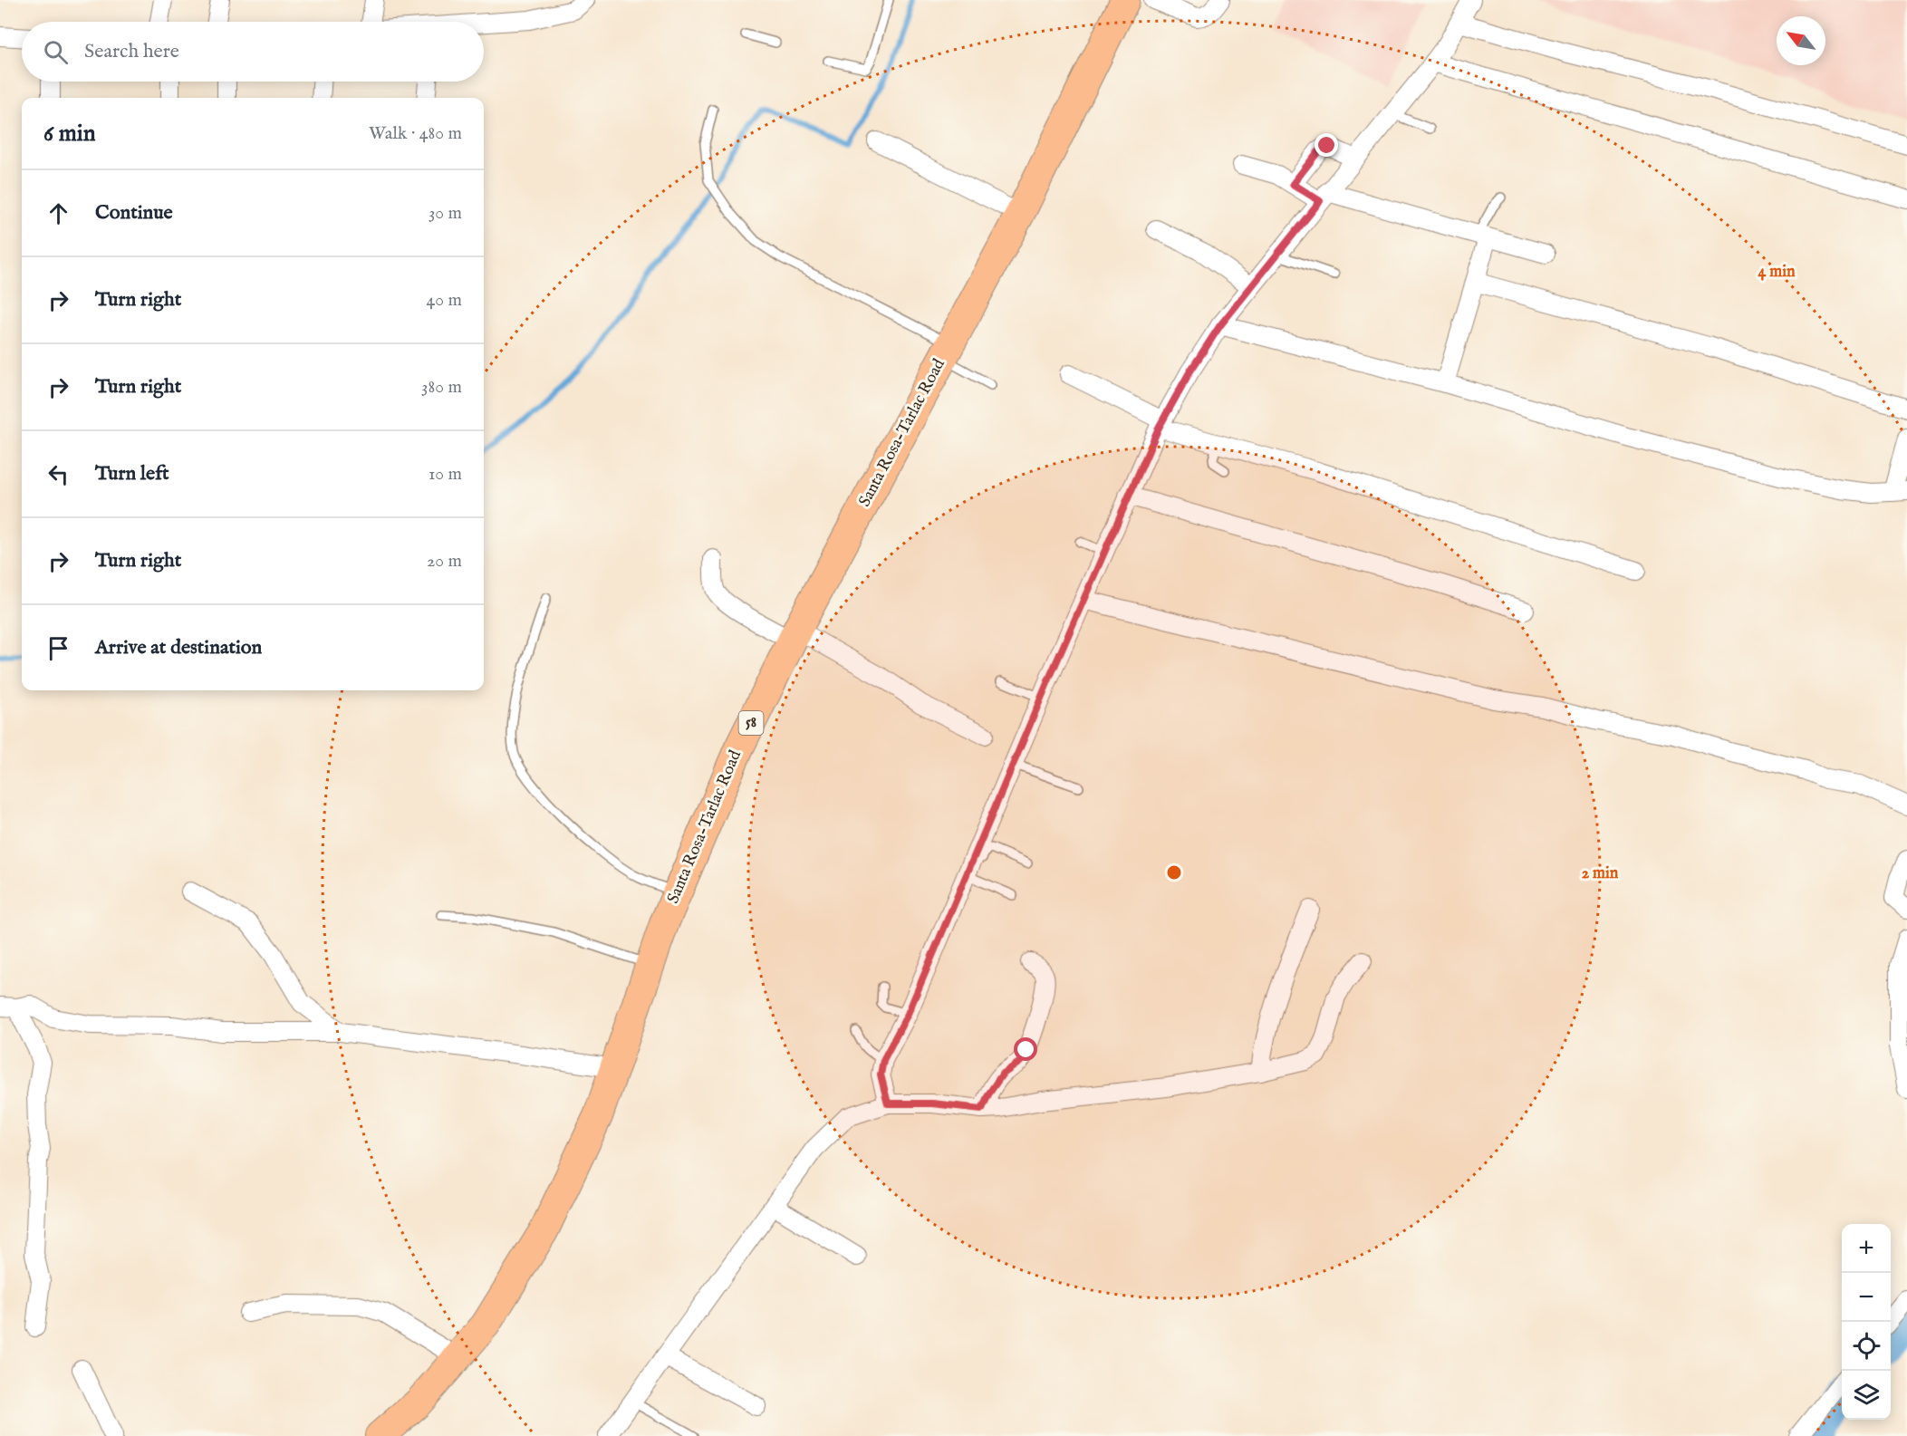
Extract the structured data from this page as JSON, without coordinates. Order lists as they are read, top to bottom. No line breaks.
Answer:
{"streets":{"highway":["Santa Rosa-Tarlac Road","58"]},"north":"top left","page":{"search":"Search here","heading":["6 min","Walk · 480 m"],"list":[["Continue","30 m"],["Turn right","40 m"],["Turn right","380 m"],["Turn left","10 m"],["Turn right","20 m"],"Arrive at destination"],"map_buttons":["+","−"]},"rings":["4 min","2 min"]}
